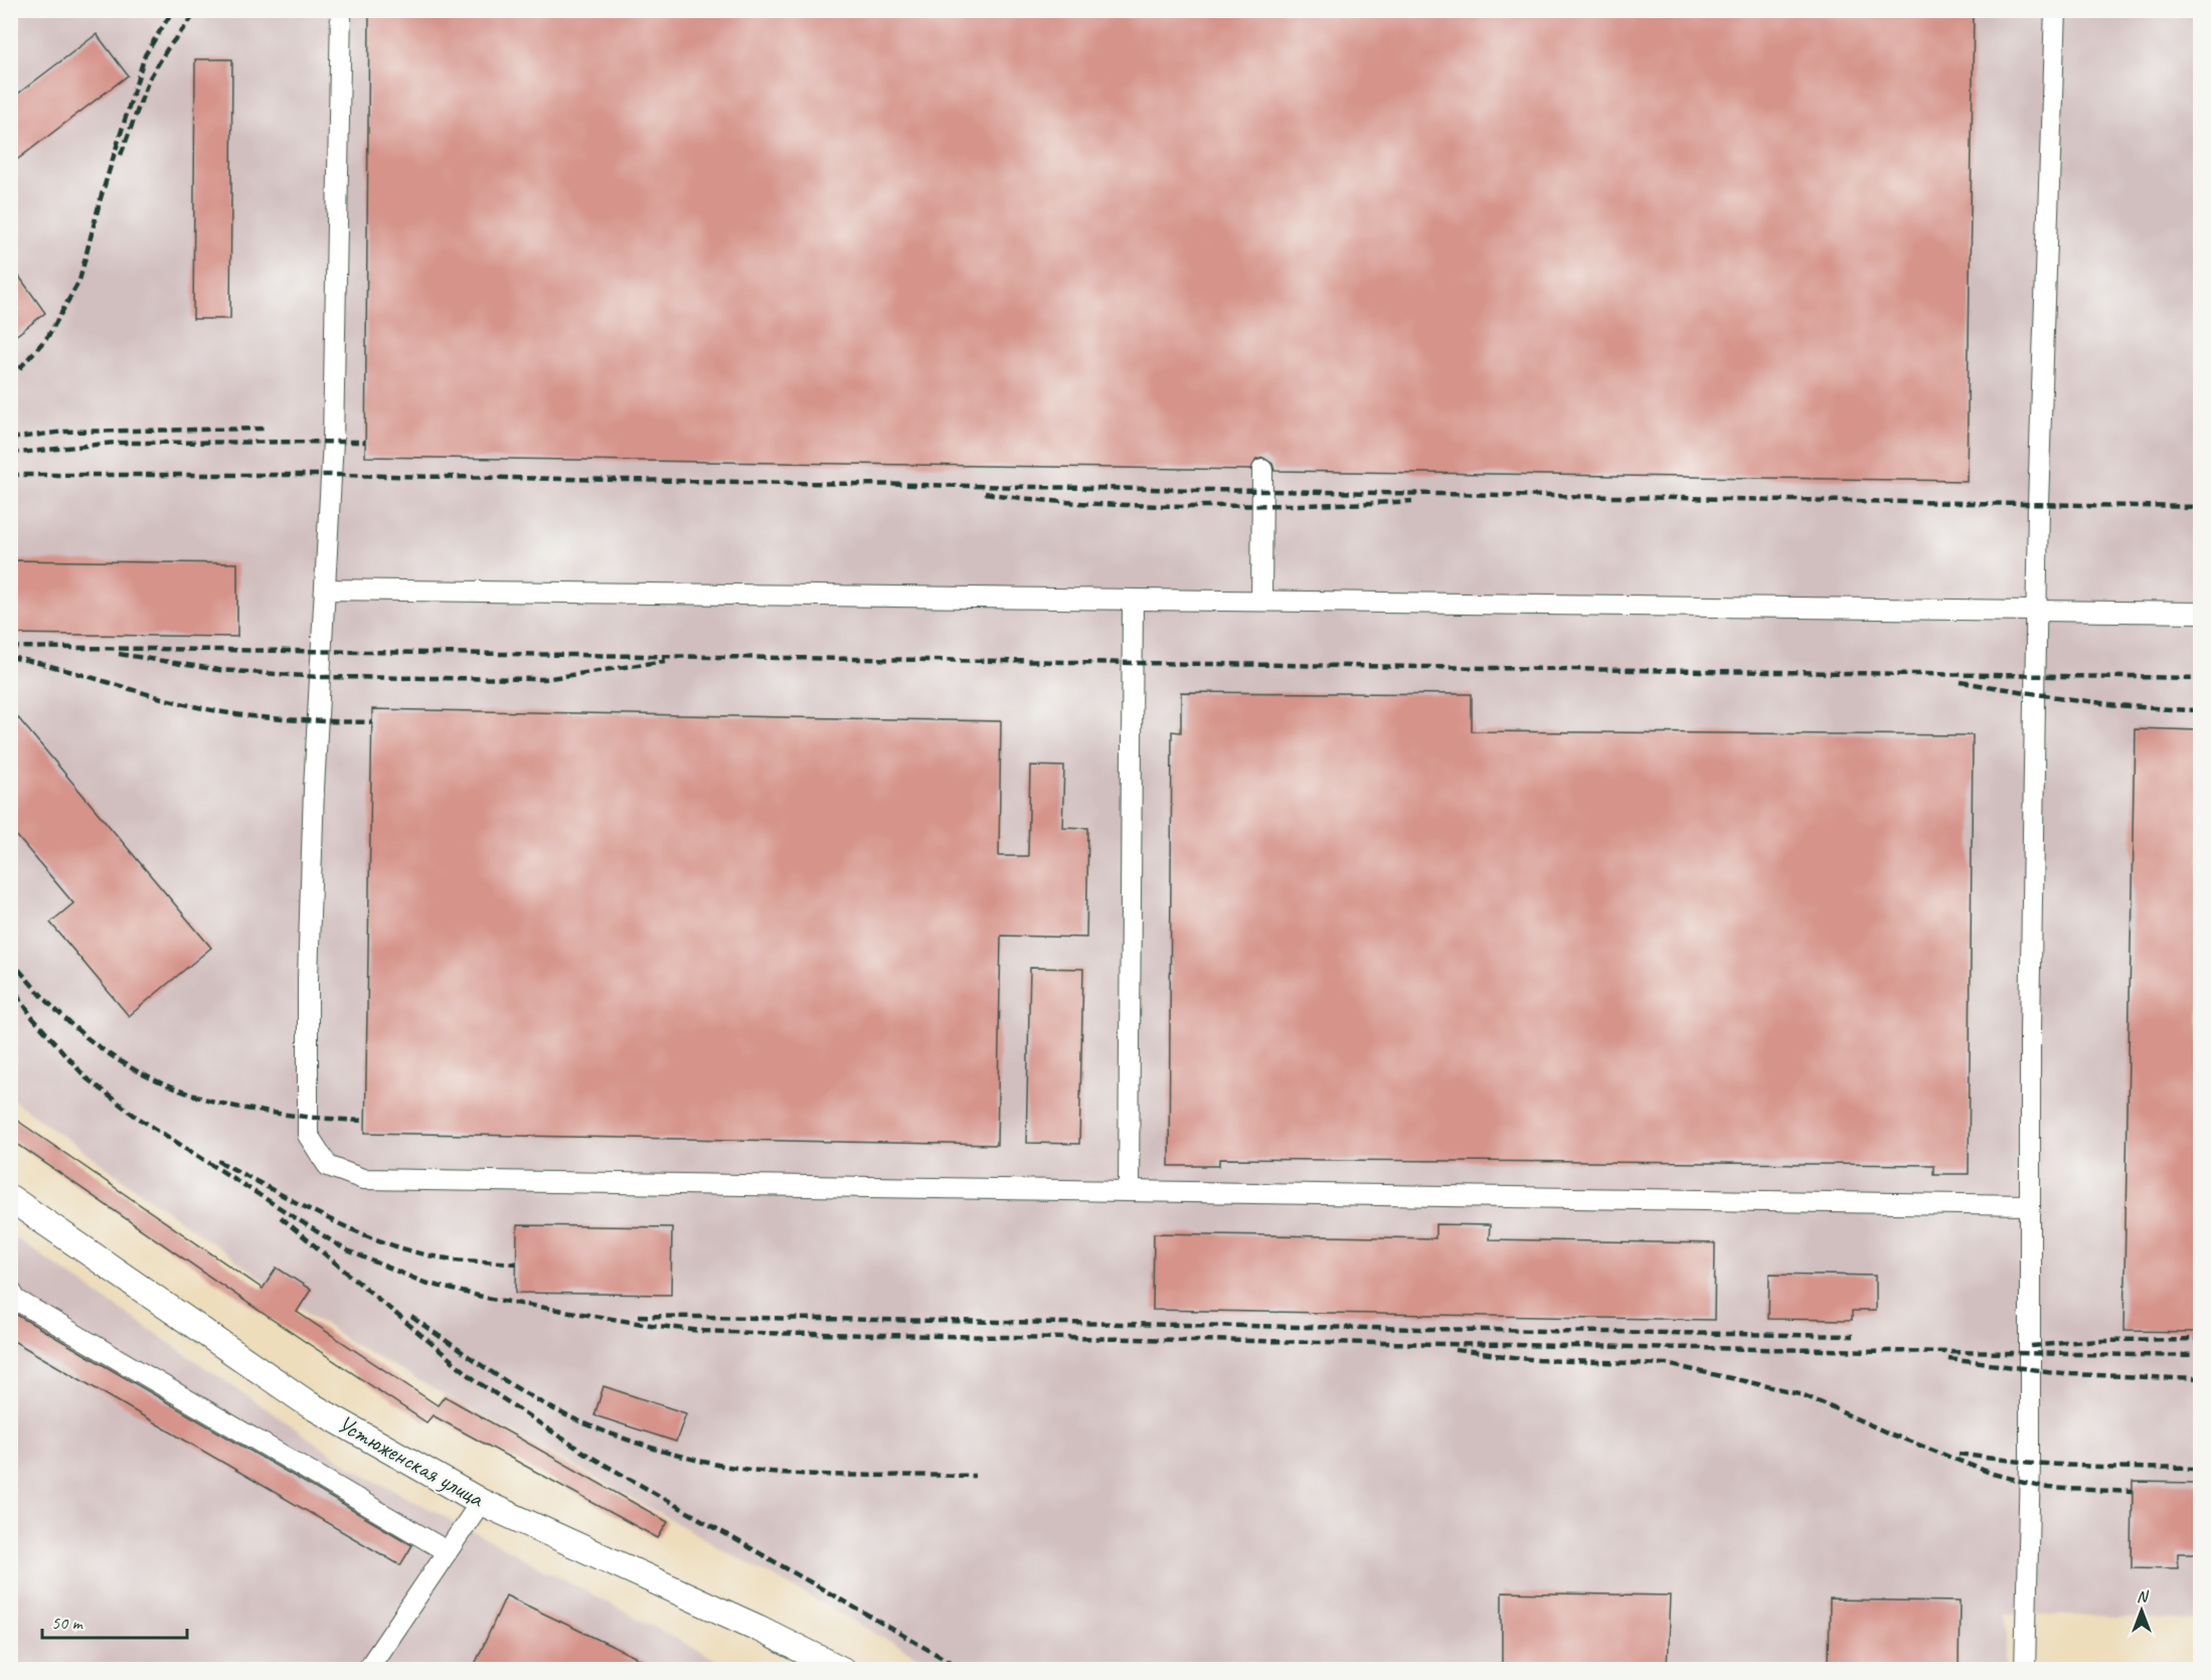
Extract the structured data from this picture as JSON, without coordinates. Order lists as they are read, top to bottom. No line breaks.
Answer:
{"streets":{"main road":["Устюженская улица"]},"scale_bar":"50 m","north":"top"}
